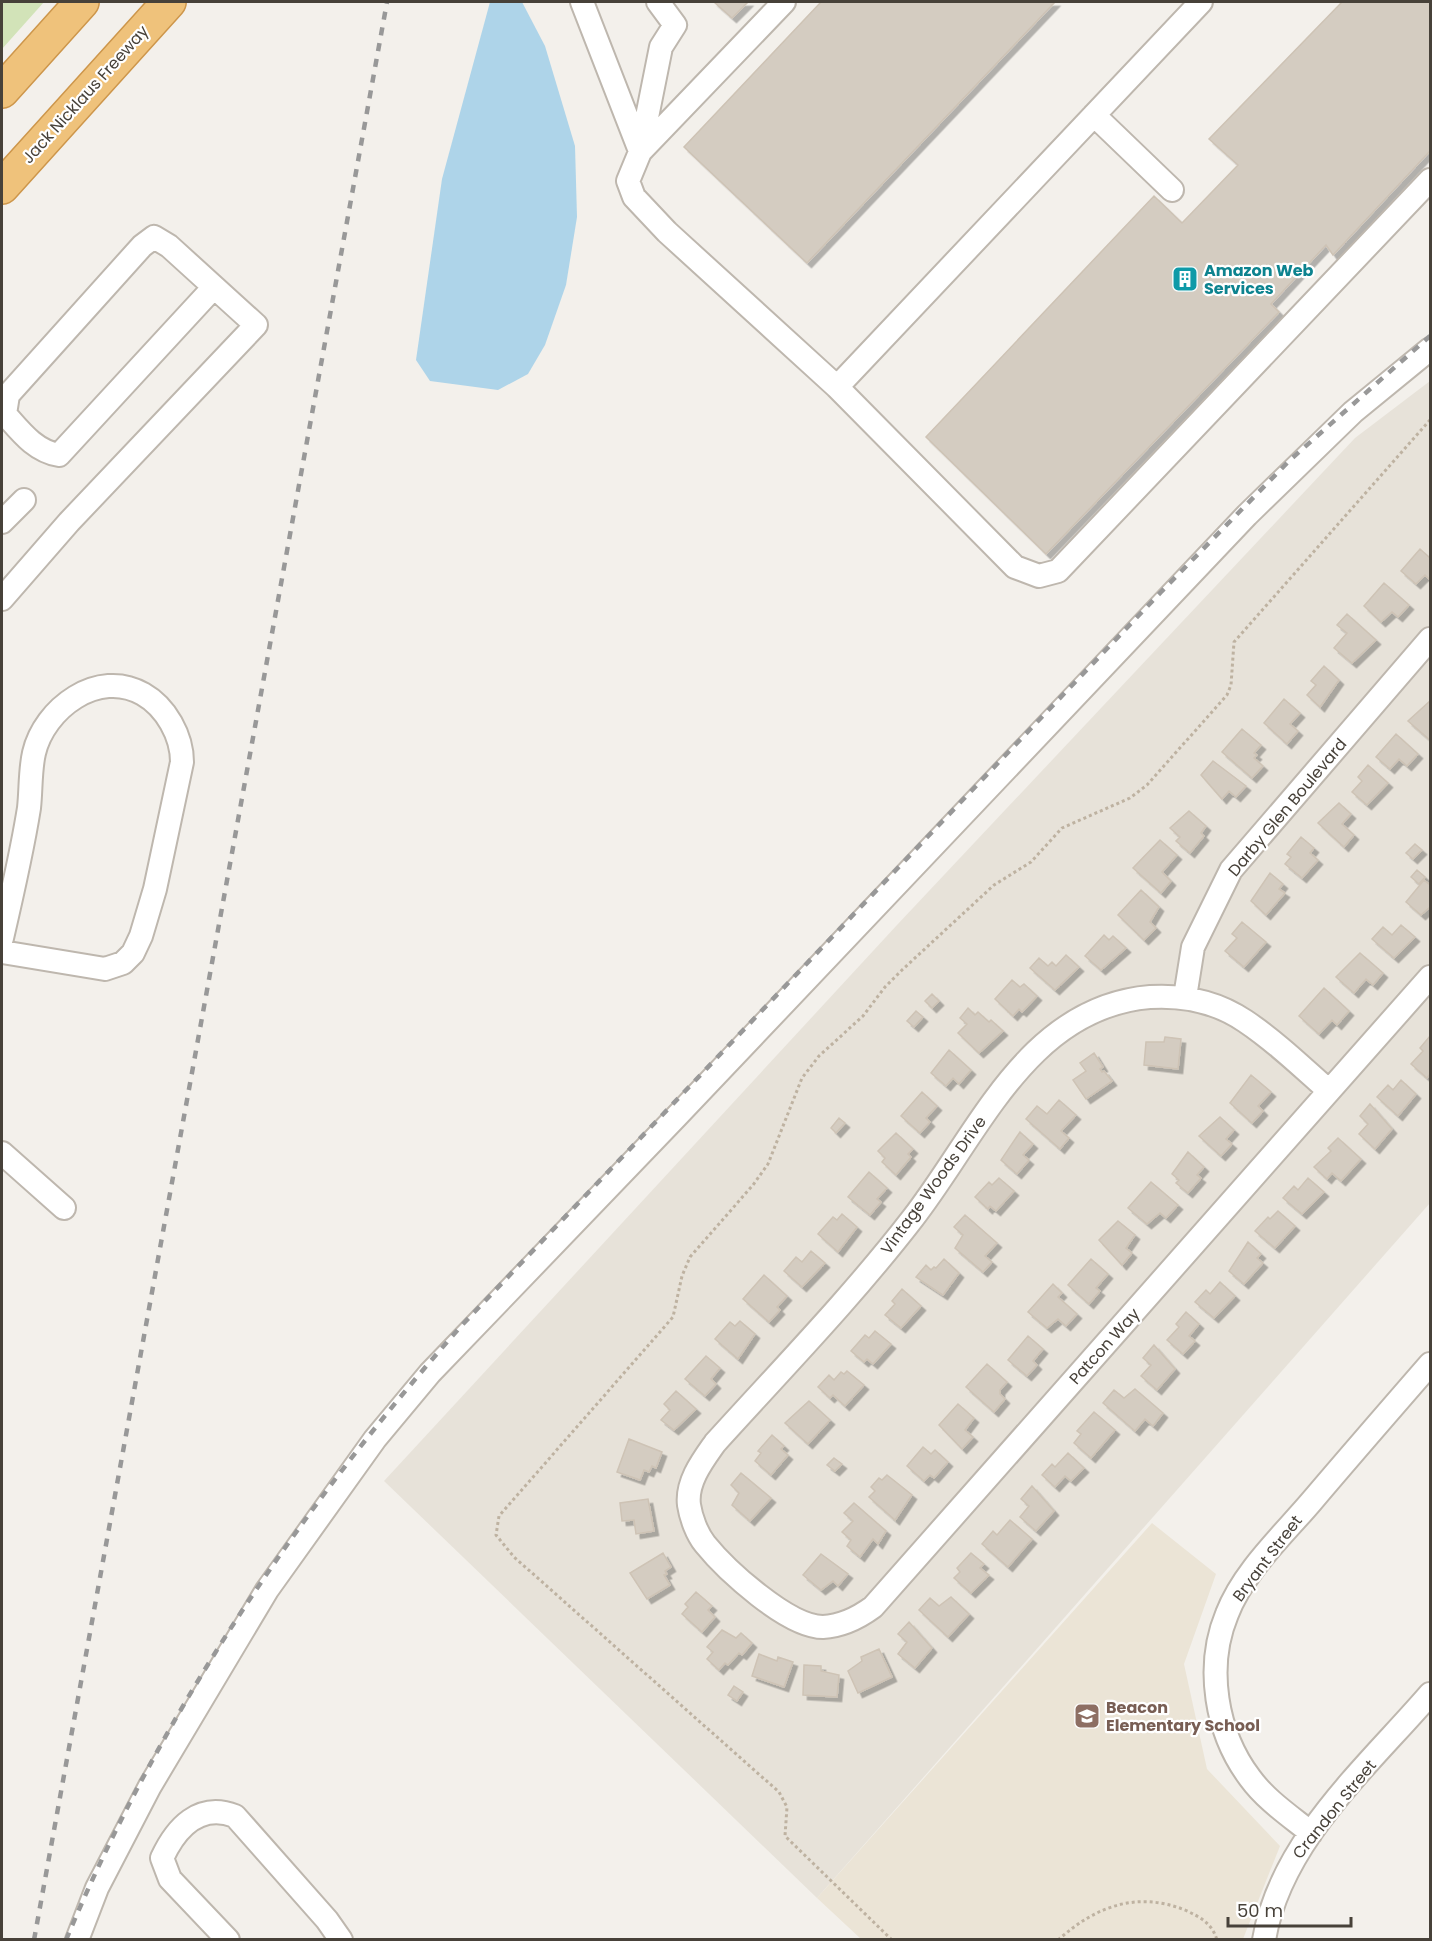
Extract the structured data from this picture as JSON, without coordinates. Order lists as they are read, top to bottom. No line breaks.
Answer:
{"streets":{"highway":["Jack Nicklaus Freeway"],"street":["Darby Glen Boulevard","Vintage Woods Drive","Patcon Way","Bryant Street","Crandon Street"]},"crossings":[["Darby Glen Boulevard","Vintage Woods Drive"],["Vintage Woods Drive","Patcon Way"],["Bryant Street","Crandon Street"]],"places":{"building":["Amazon Web Services"],"school or university":["Beacon Elementary School"]},"scale_bar":"50 m"}
